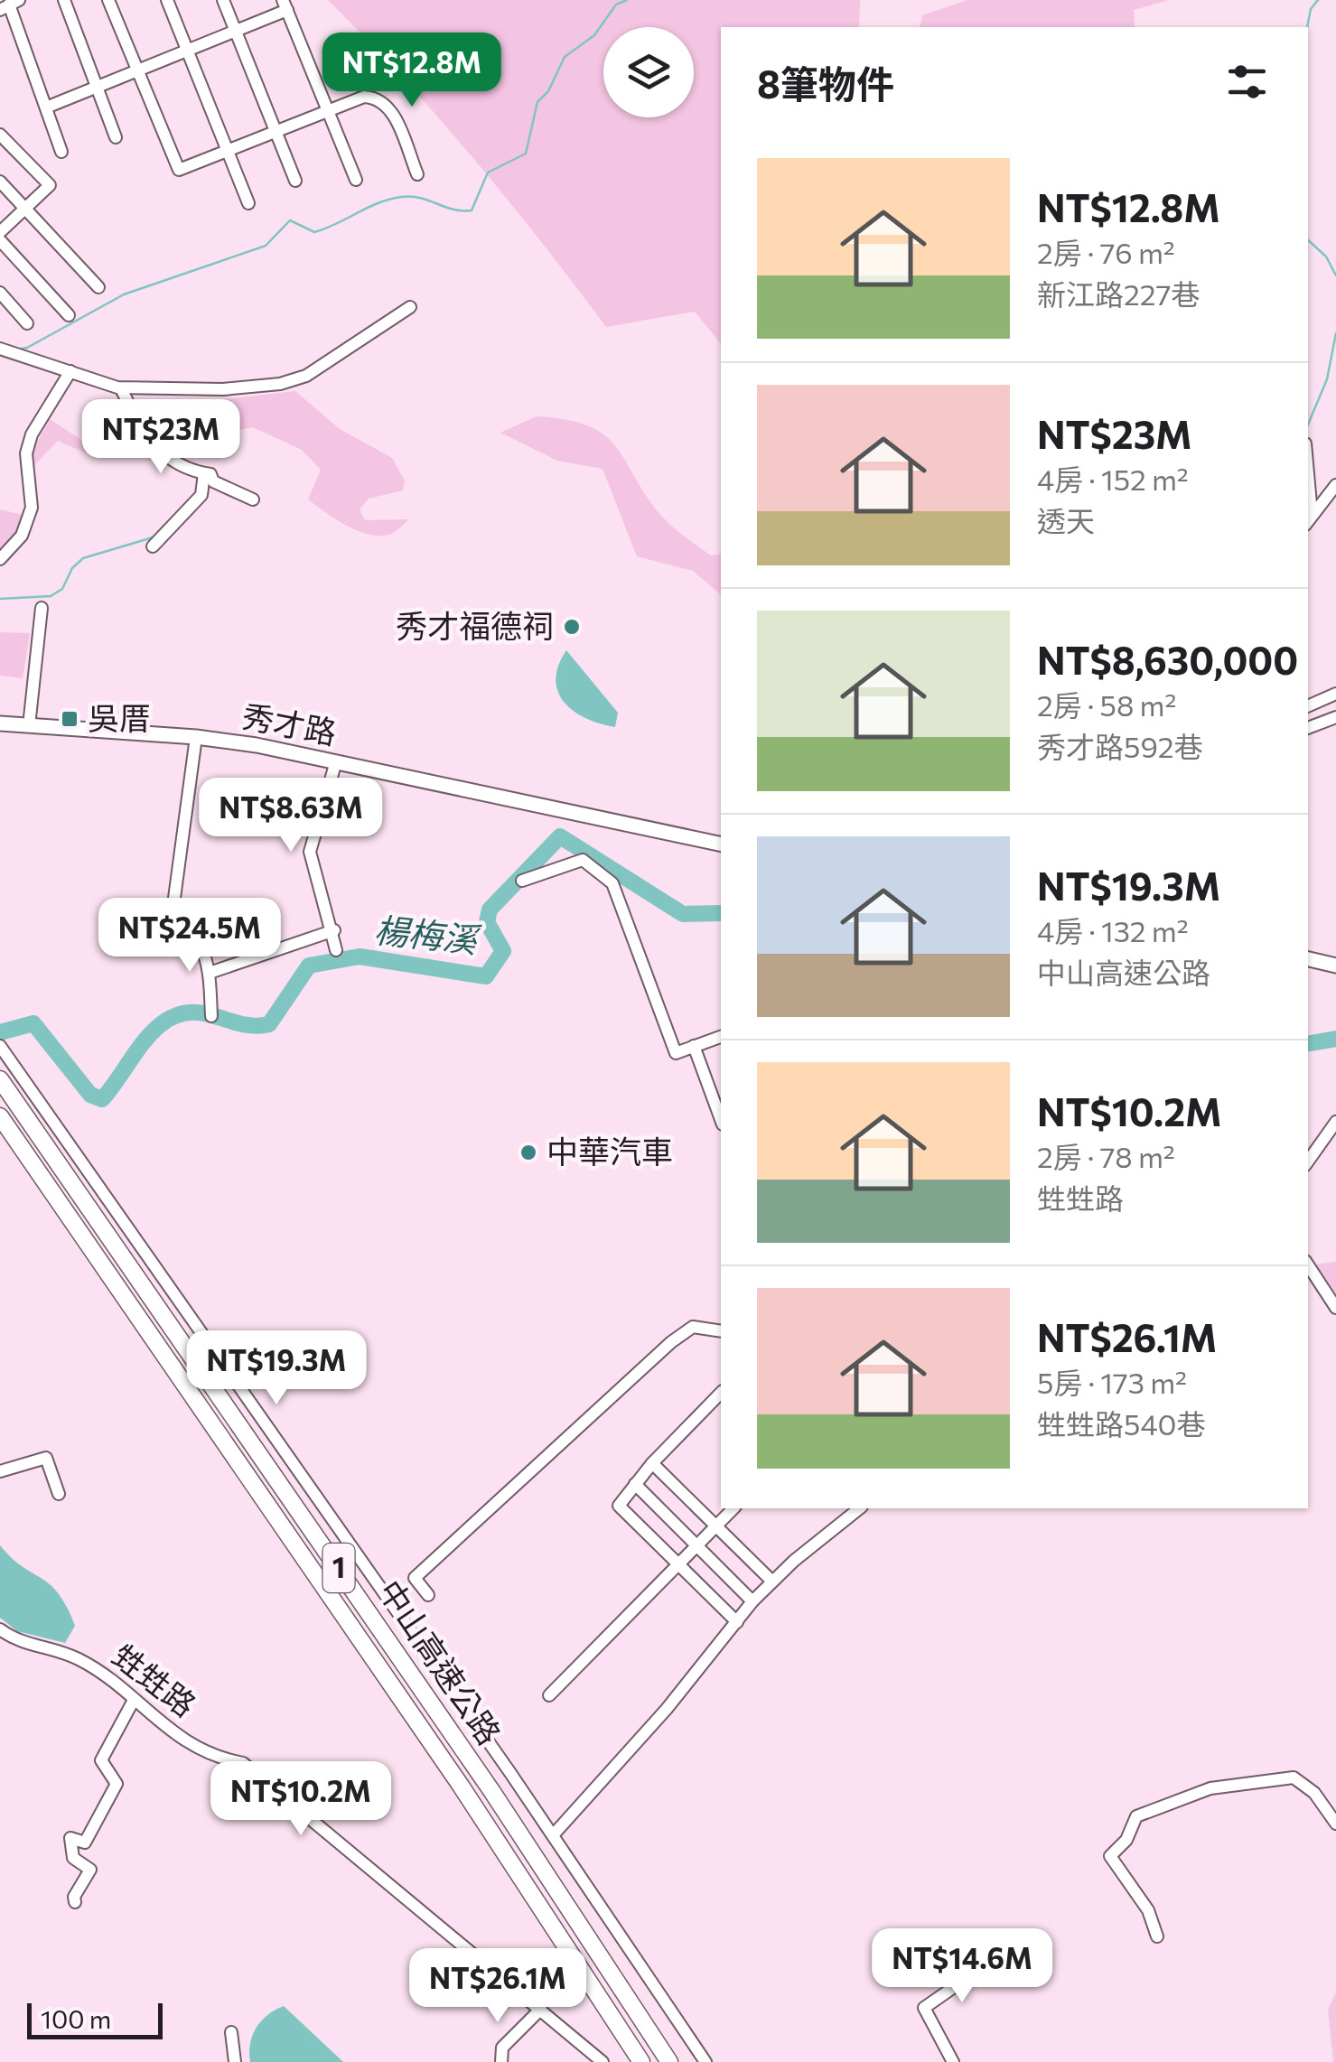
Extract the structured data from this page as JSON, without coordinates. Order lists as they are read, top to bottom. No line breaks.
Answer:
{"streets":{"highway":["1","中山高速公路"],"main road":["秀才路"],"street":["甡甡路"]},"water":["楊梅溪"],"places":{"other":["秀才福德祠","中華汽車"],"transit":["吳厝"]},"scale_bar":"100 m","page":{"heading":"8筆物件","price":["NT$12.8M","NT$23M","NT$8.63M","NT$24.5M","NT$19.3M","NT$10.2M","NT$14.6M","NT$26.1M"],"list":[{"name":"NT$12.8M","note":"2房 · 76 m² · 新江路227巷"},{"name":"NT$23M","note":"4房 · 152 m² · 透天"},{"name":"NT$8,630,000","note":"2房 · 58 m² · 秀才路592巷"},{"name":"NT$19.3M","note":"4房 · 132 m² · 中山高速公路"},{"name":"NT$10.2M","note":"2房 · 78 m² · 甡甡路"},{"name":"NT$26.1M","note":"5房 · 173 m² · 甡甡路540巷"}],"scale":"100 m"}}
